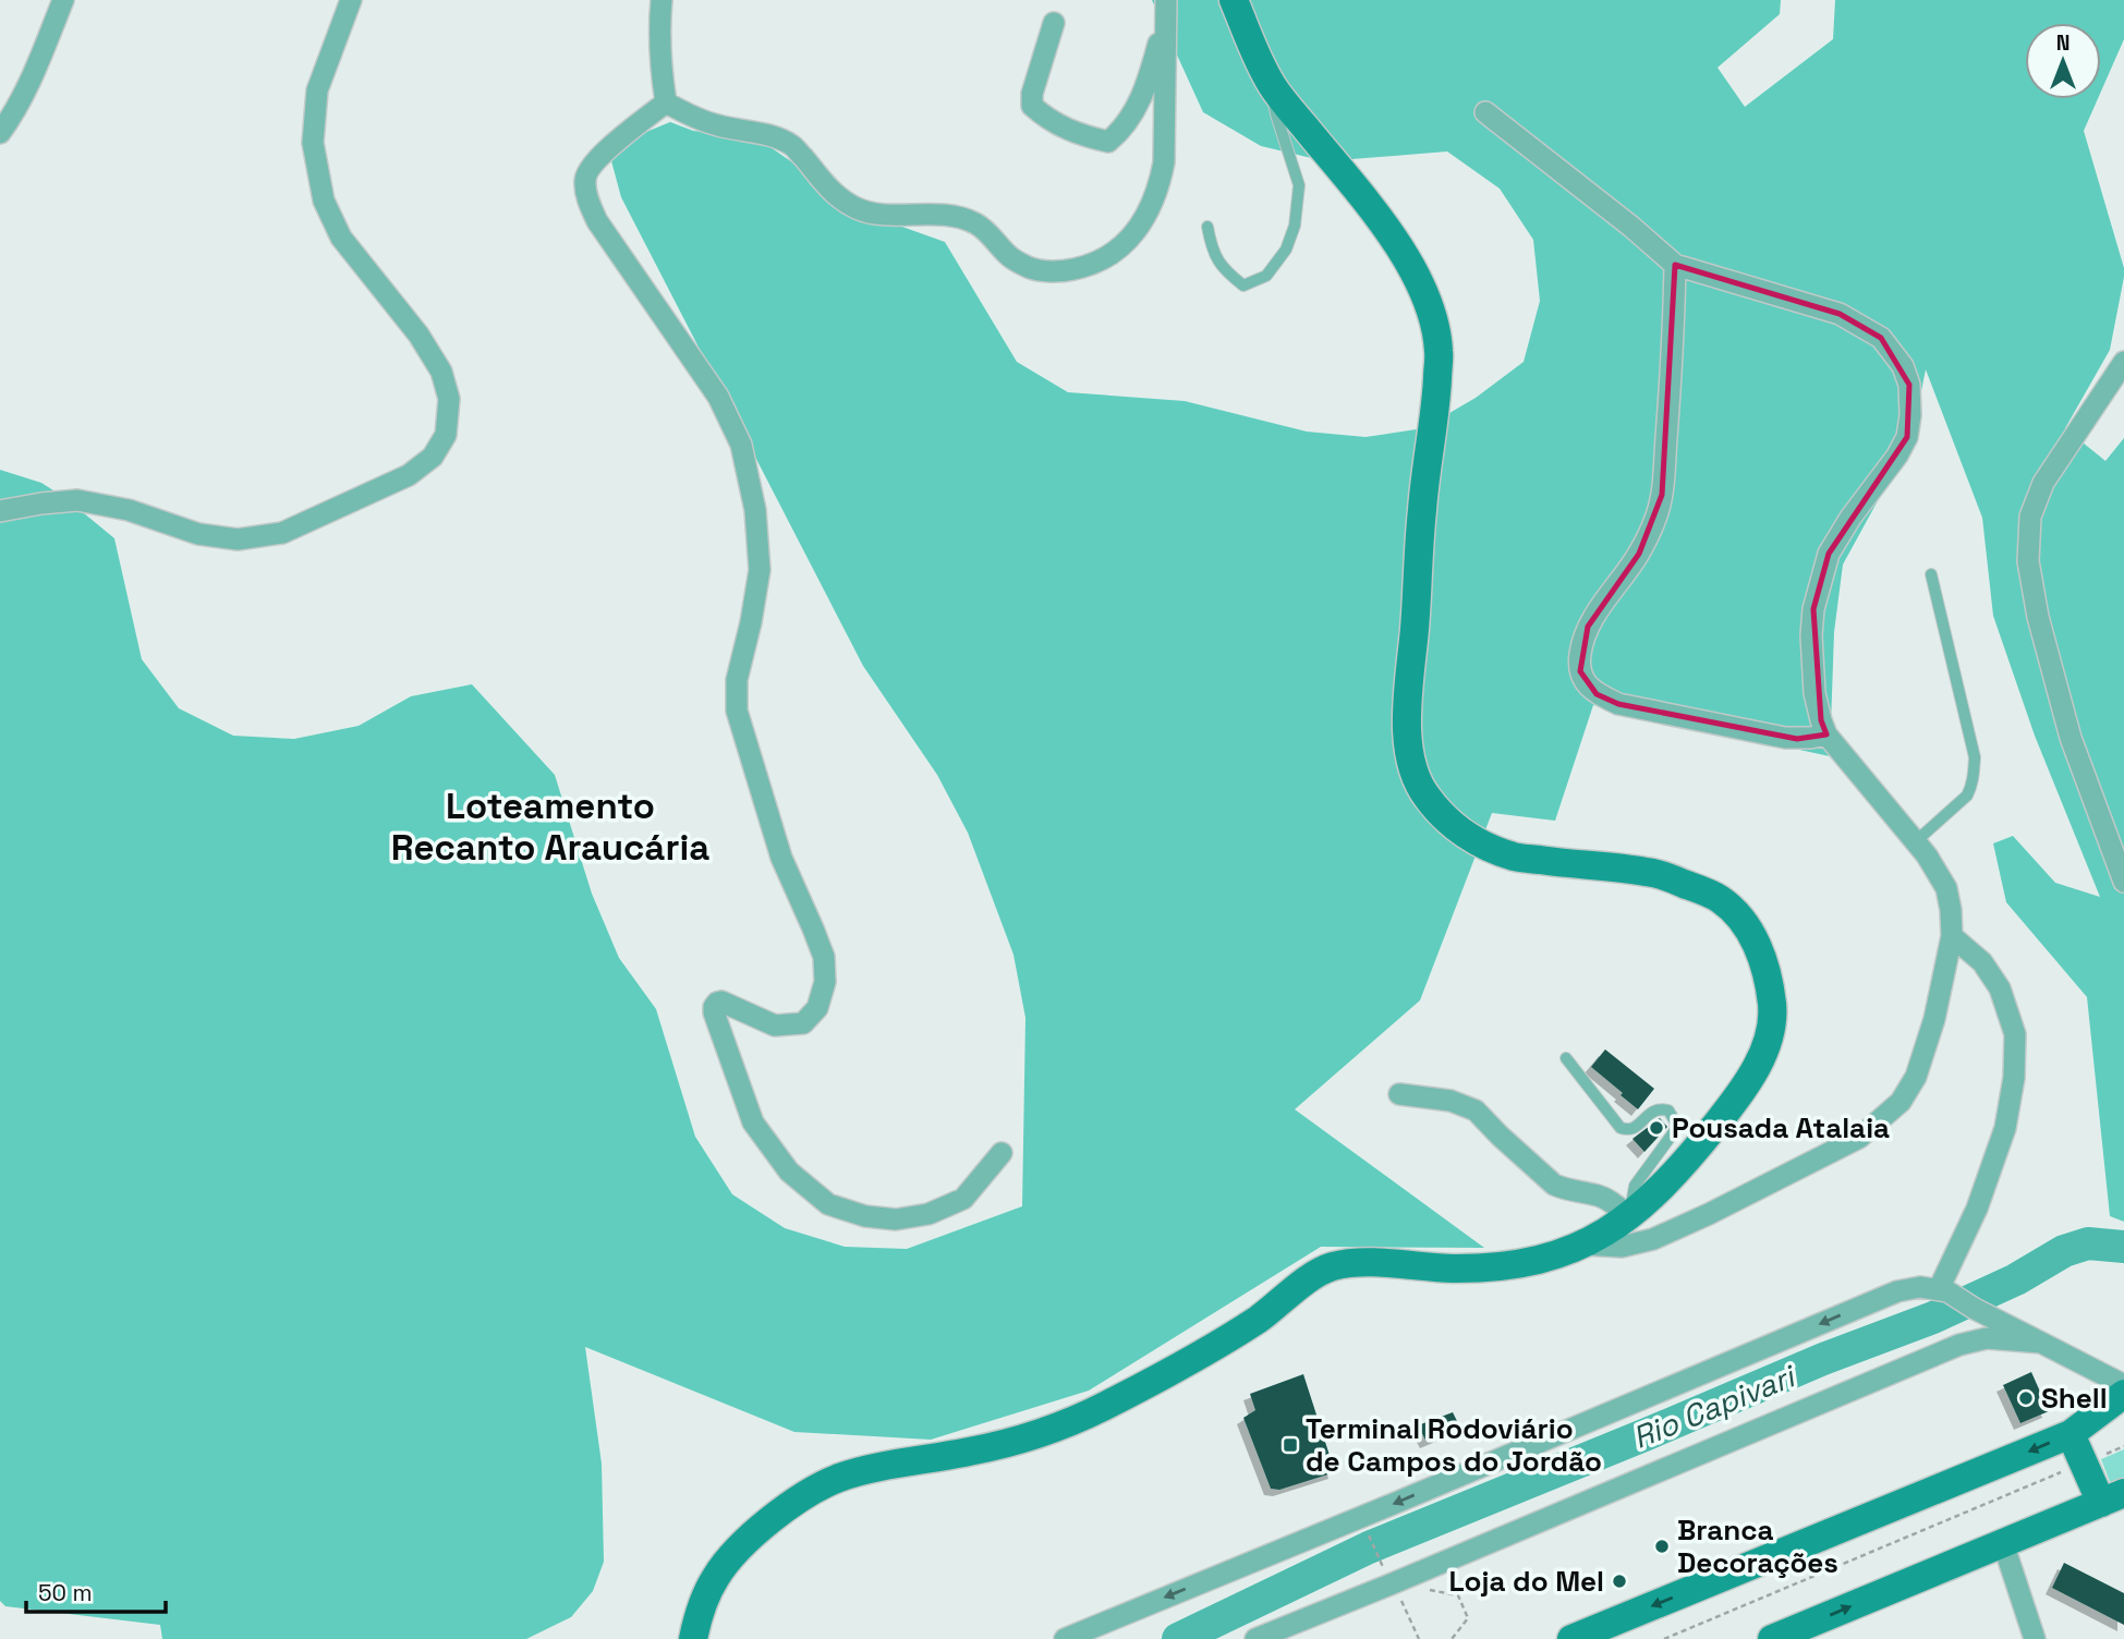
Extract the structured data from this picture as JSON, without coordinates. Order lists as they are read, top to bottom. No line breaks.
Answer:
{"districts":["Loteamento Recanto Araucária"],"water":["Rio Capivari"],"places":{"other":["Pousada Atalaia","Shell","Branca Decorações","Loja do Mel"],"transit":["Terminal Rodoviário de Campos do Jordão"]},"scale_bar":"50 m","north":"top"}
